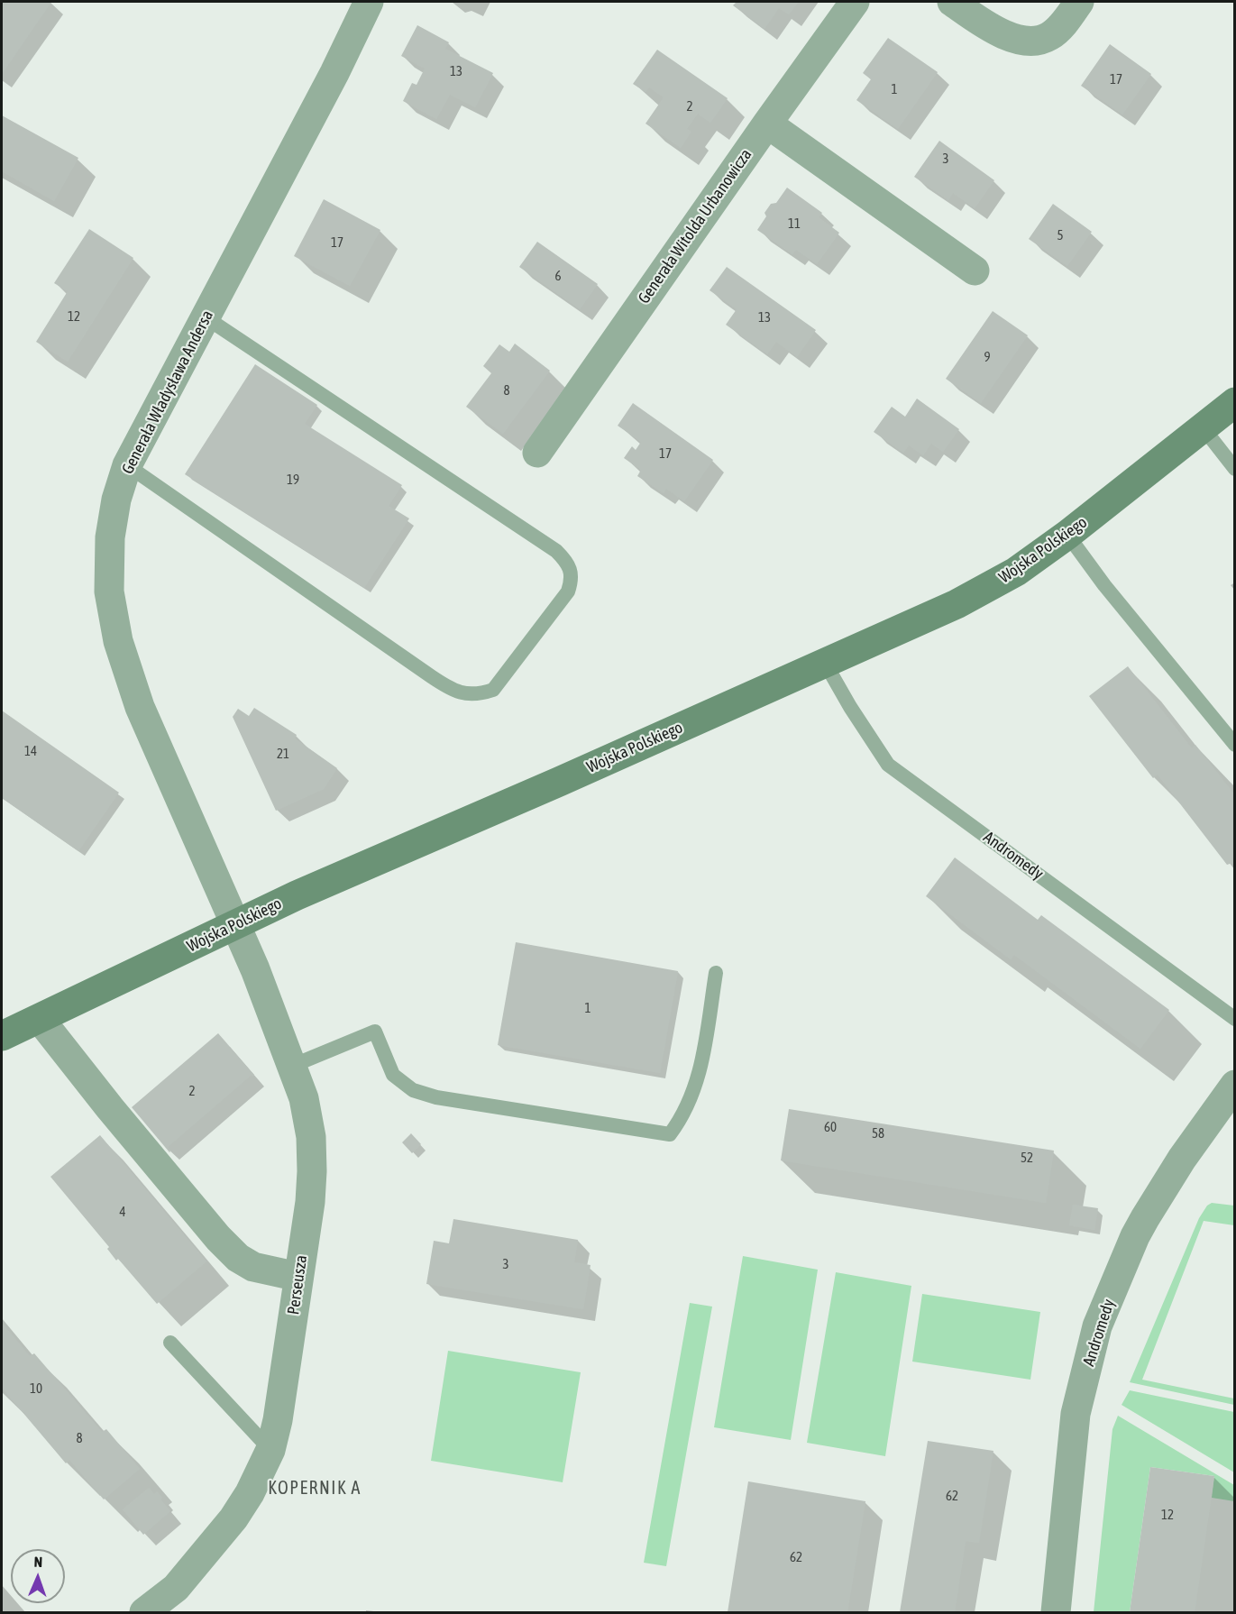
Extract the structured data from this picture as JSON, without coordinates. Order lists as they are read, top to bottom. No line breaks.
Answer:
{"streets":{"street":["Generała Witolda Urbanowicza","Generała Władysława Andersa","Wojska Polskiego","Andromedy","Perseusza"]},"crossings":[["Generała Władysława Andersa","Wojska Polskiego"],["Generała Władysława Andersa","Perseusza"],["Wojska Polskiego","Andromedy"],["Wojska Polskiego","Perseusza"]],"districts":["KOPERNIK A"],"house_numbers":["13","17","1","2","3","11","5","17","6","12","13","9","8","17","19","14","21","1","2","60","58","52","4","3","10","8","62","12","62"],"north":"top"}
